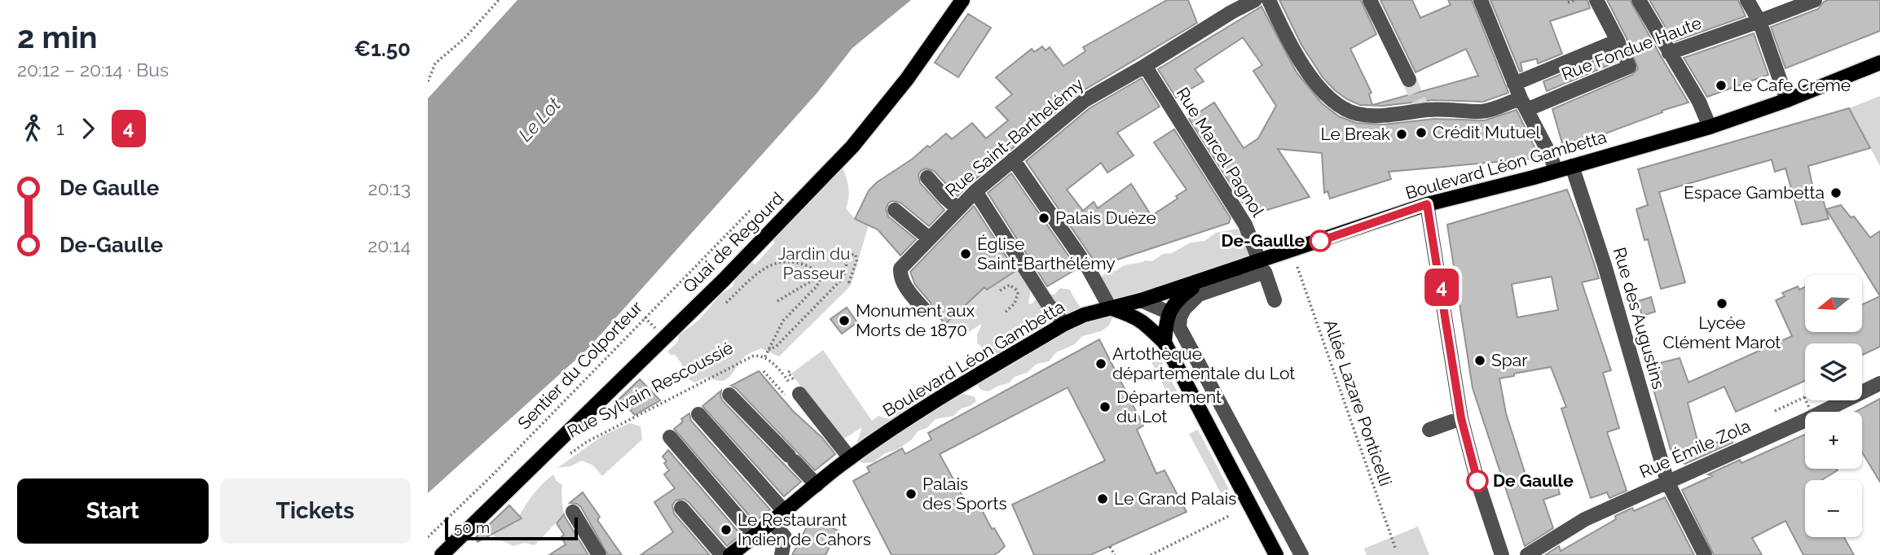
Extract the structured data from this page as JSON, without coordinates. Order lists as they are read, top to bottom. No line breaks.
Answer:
{"streets":{"main road":["Boulevard Léon Gambetta","Quai de Regourd"],"street":["Rue Fondue Haute","Rue Saint-Barthelémy","Rue Marcel Pagnol","Rue des Augustins","Rue Émile Zola"],"path":["Sentier du Colporteur","Rue Sylvain Rescoussié","Allée Lazare Ponticelli"]},"crossings":[["Rue Saint-Barthelémy","Rue Marcel Pagnol"],["Rue Marcel Pagnol","Boulevard Léon Gambetta"],["Boulevard Léon Gambetta","Rue des Augustins"],["Rue des Augustins","Rue Émile Zola"]],"water":["Le Lot"],"parks":["Jardin du Passeur"],"places":["Le Cafe Creme","Crédit Mutuel","Le Break","Espace Gambetta","Palais Duèze","De-Gaulle","Église Saint-Barthélémy","Lycée Clément Marot","Monument aux Morts de 1870","Spar","Artothèque départementale du Lot","Département du Lot","De Gaulle","Palais des Sports","Le Grand Palais","Le Restaurant Indien de Cahors"],"lines":["bus line 4"],"scale_bar":"50 m","north":"left","page":{"heading":["2 min","20:12 – 20:14 · Bus","€1.50"],"on_map":"4","legs":["1","4"],"list":[{"name":"De Gaulle","value":"20:13"},{"name":"De-Gaulle","value":"20:14"}],"map_buttons":["+","−"],"buttons":["Start","Tickets"],"scale":"50 m"}}
